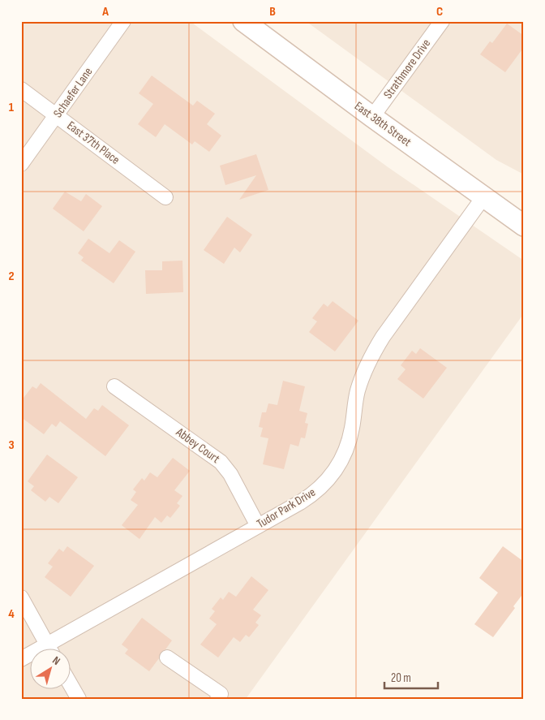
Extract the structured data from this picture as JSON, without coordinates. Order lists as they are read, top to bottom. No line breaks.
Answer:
{"streets":{"main road":["East 38th Street"],"street":["Strathmore Drive","Schaefer Lane","East 37th Place","Abbey Court","Tudor Park Drive"]},"crossings":[["Strathmore Drive","East 38th Street"],["Schaefer Lane","East 37th Place"],["East 38th Street","Tudor Park Drive"],["Abbey Court","Tudor Park Drive"]],"scale_bar":"20 m","north":"top right","grid":{"columns":["A","B","C"],"rows":["1","2","3","4"]}}
